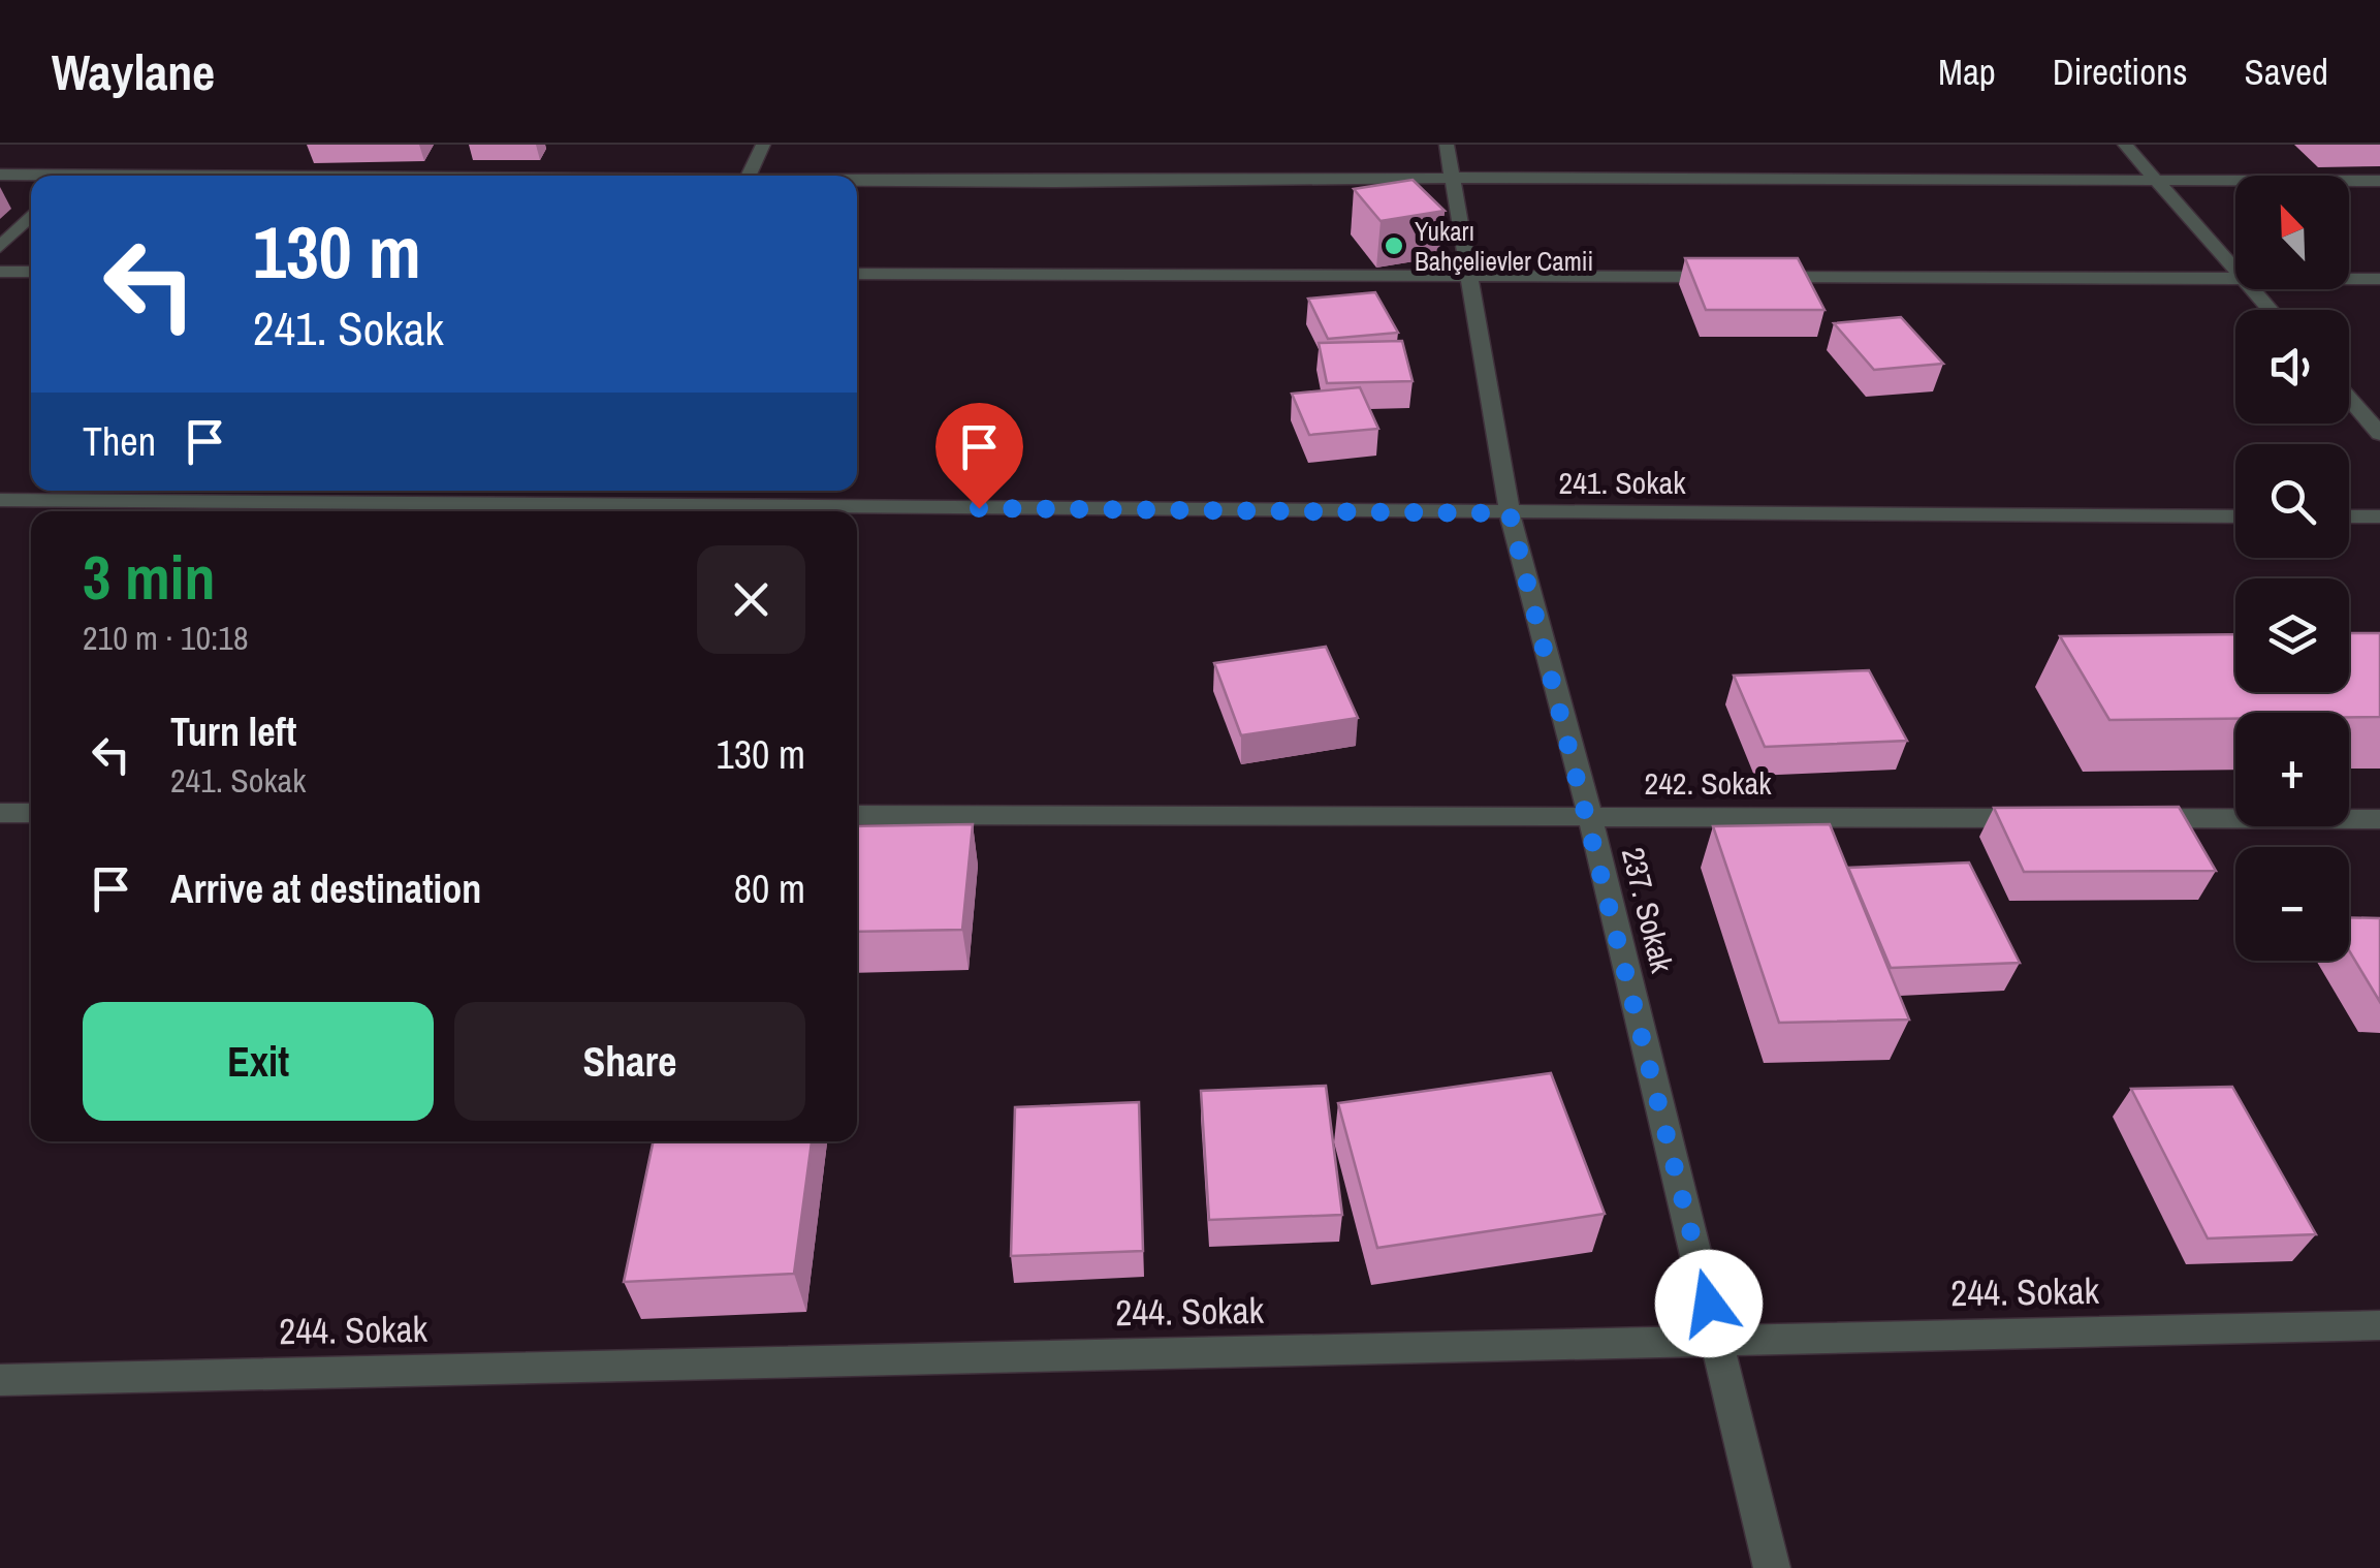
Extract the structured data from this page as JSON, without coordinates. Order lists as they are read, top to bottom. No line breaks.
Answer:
{"streets":{"street":["241. Sokak","242. Sokak","237. Sokak","244. Sokak"]},"crossings":[["241. Sokak","237. Sokak"],["242. Sokak","237. Sokak"],["237. Sokak","244. Sokak"]],"places":["Yukarı Bahçelievler Camii"],"north":"top left","page":{"header":"Waylane","nav":["Map","Directions","Saved"],"map_buttons":["+","−"],"turn":["130 m","241. Sokak"],"then":"Then","heading":["3 min","210 m · 10:18"],"list":[{"name":"Turn left","note":"241. Sokak","value":"130 m"},{"name":"Arrive at destination","value":"80 m"}],"buttons":["Exit","Share"]}}
